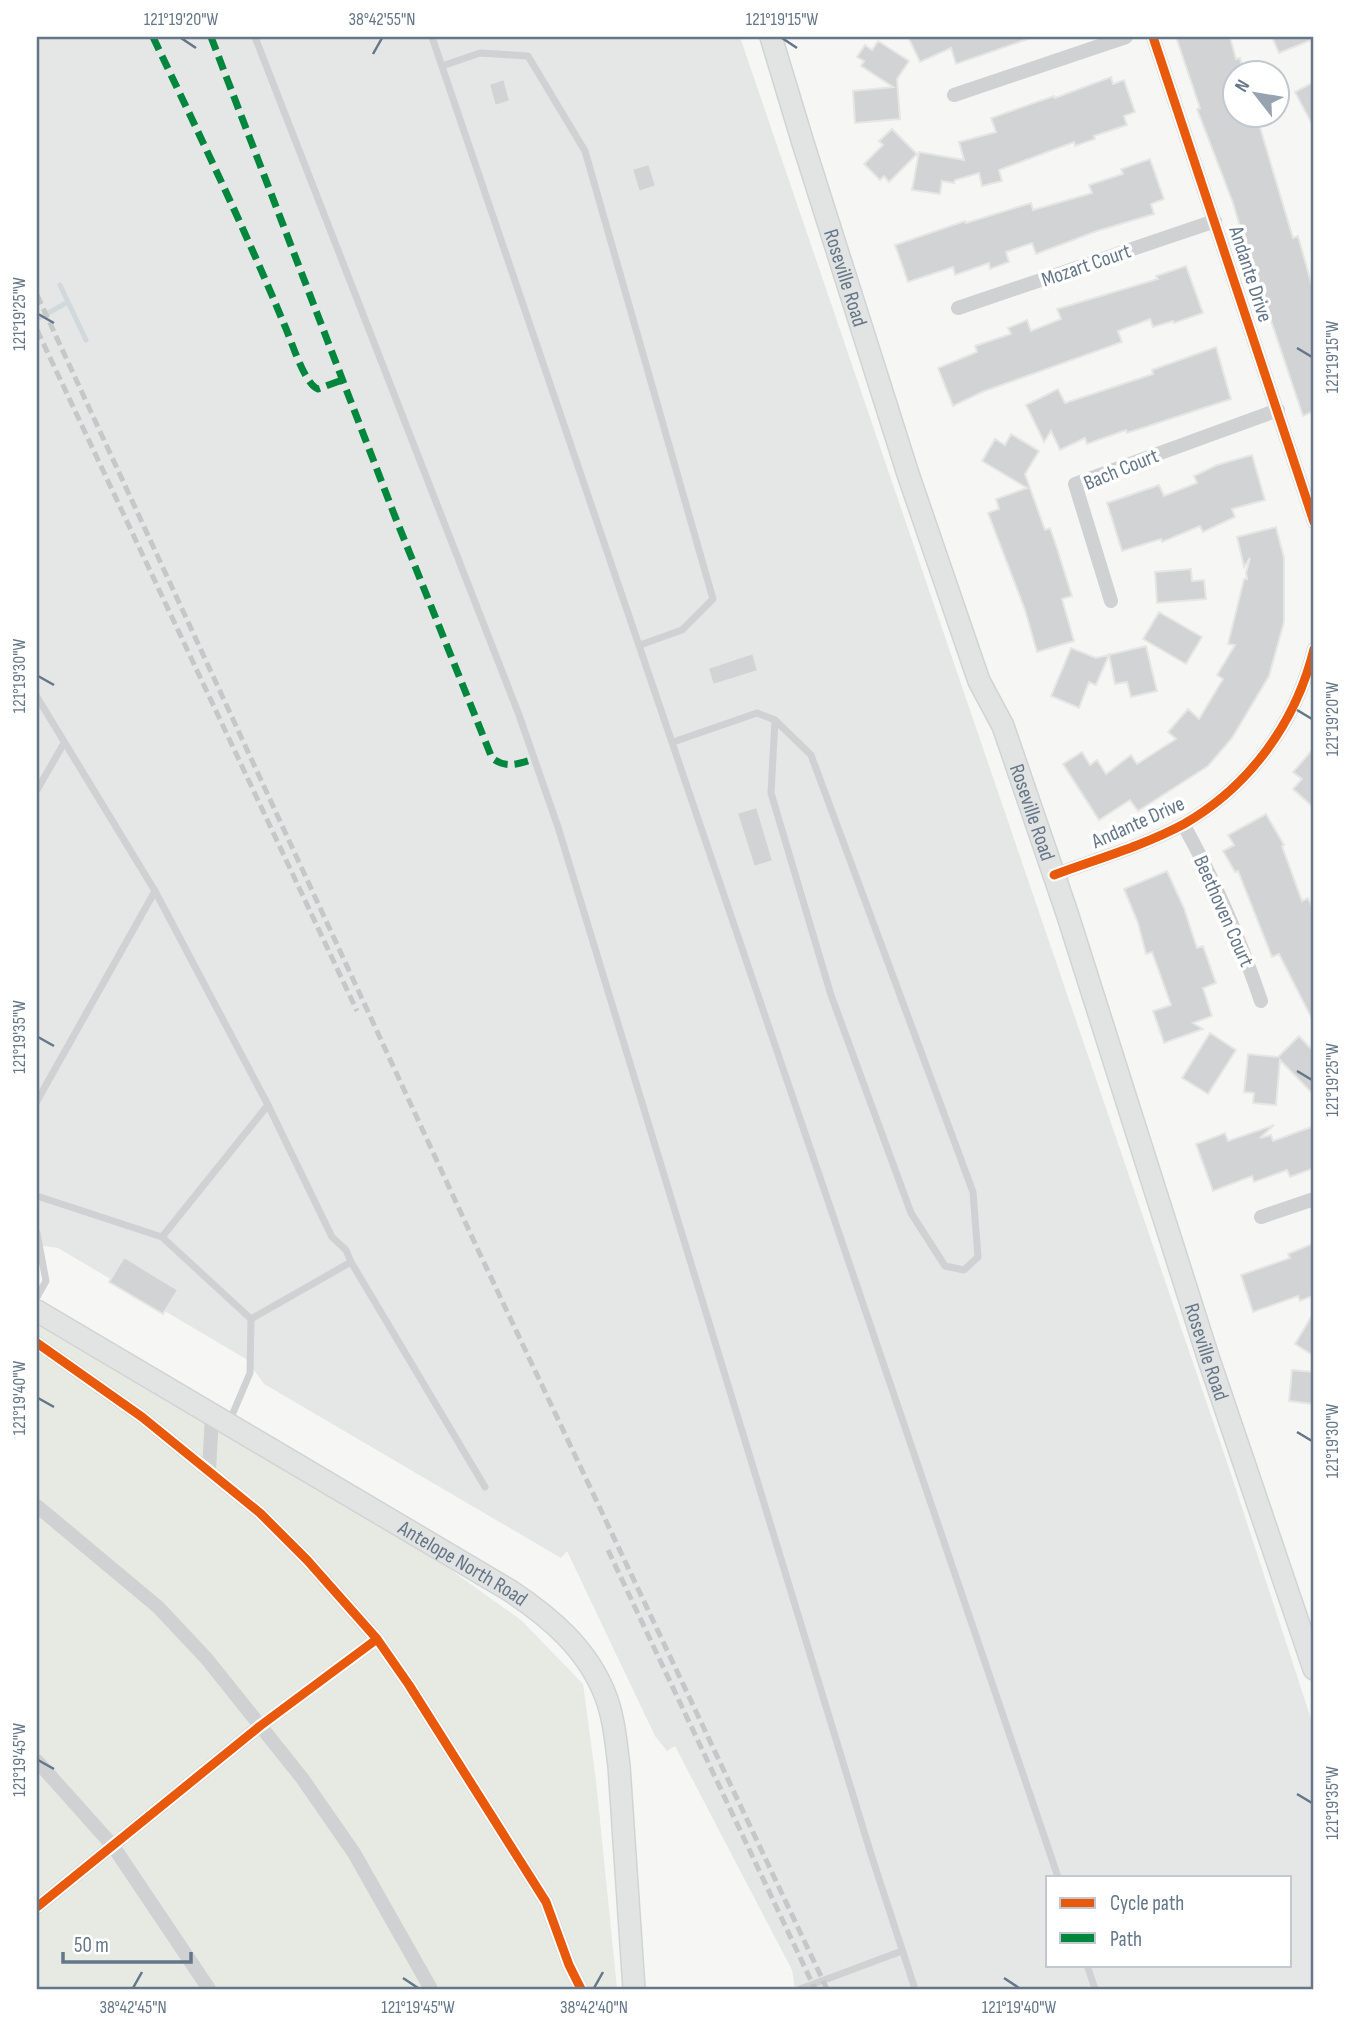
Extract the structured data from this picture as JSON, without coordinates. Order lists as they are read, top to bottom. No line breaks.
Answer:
{"streets":{"main road":["Roseville Road","Antelope North Road"],"street":["Mozart Court","Andante Drive","Bach Court","Beethoven Court"]},"crossings":[["Mozart Court","Andante Drive"],["Andante Drive","Roseville Road"],["Andante Drive","Bach Court"],["Andante Drive","Beethoven Court"]],"legend":["Cycle path","Path"],"scale_bar":"50 m","north":"top left","coordinates":["121°19'20\"W","38°42'55\"N","121°19'15\"W","121°19'25\"W","121°19'30\"W","121°19'35\"W","121°19'40\"W","121°19'45\"W","38°42'45\"N","38°42'40\"N"]}
